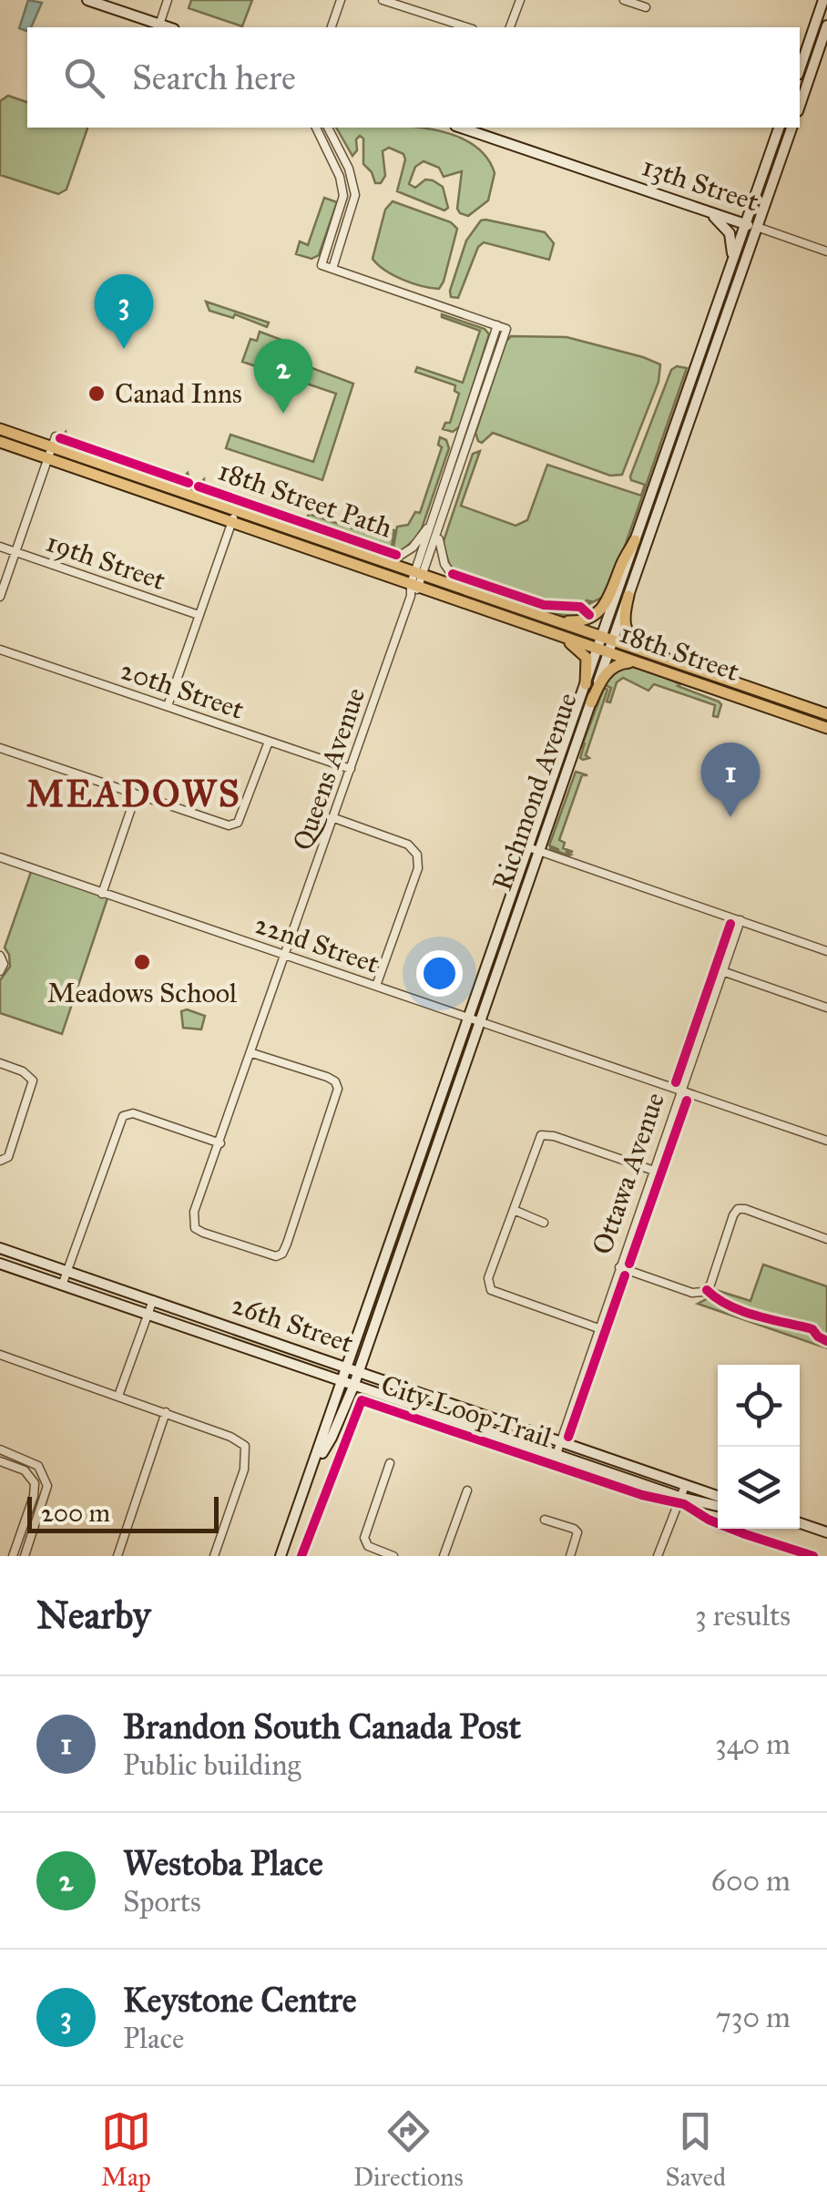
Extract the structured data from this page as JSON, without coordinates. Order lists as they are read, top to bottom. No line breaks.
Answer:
{"streets":{"main road":["13th Street","18th Street","Richmond Avenue","26th Street"],"street":["19th Street","20th Street","Queens Avenue","22nd Street","Ottawa Avenue"],"cycle path":["18th Street Path","City Loop Trail"]},"crossings":[["13th Street","Richmond Avenue"],["18th Street","Queens Avenue"],["18th Street","Richmond Avenue"],["20th Street","Queens Avenue"],["Queens Avenue","22nd Street"],["Richmond Avenue","22nd Street"],["Richmond Avenue","26th Street"],["22nd Street","Ottawa Avenue"],["Ottawa Avenue","26th Street"]],"districts":["MEADOWS"],"places":["Canad Inns","Meadows School"],"scale_bar":"200 m","page":{"search":"Search here","pins":["3","2","1"],"scale":"200 m","heading":["Nearby","3 results"],"list":[{"mark":"1","name":"Brandon South Canada Post","note":"Public building","value":"340 m"},{"mark":"2","name":"Westoba Place","note":"Sports","value":"600 m"},{"mark":"3","name":"Keystone Centre","note":"Place","value":"730 m"}],"nav":["Map","Directions","Saved"]}}
